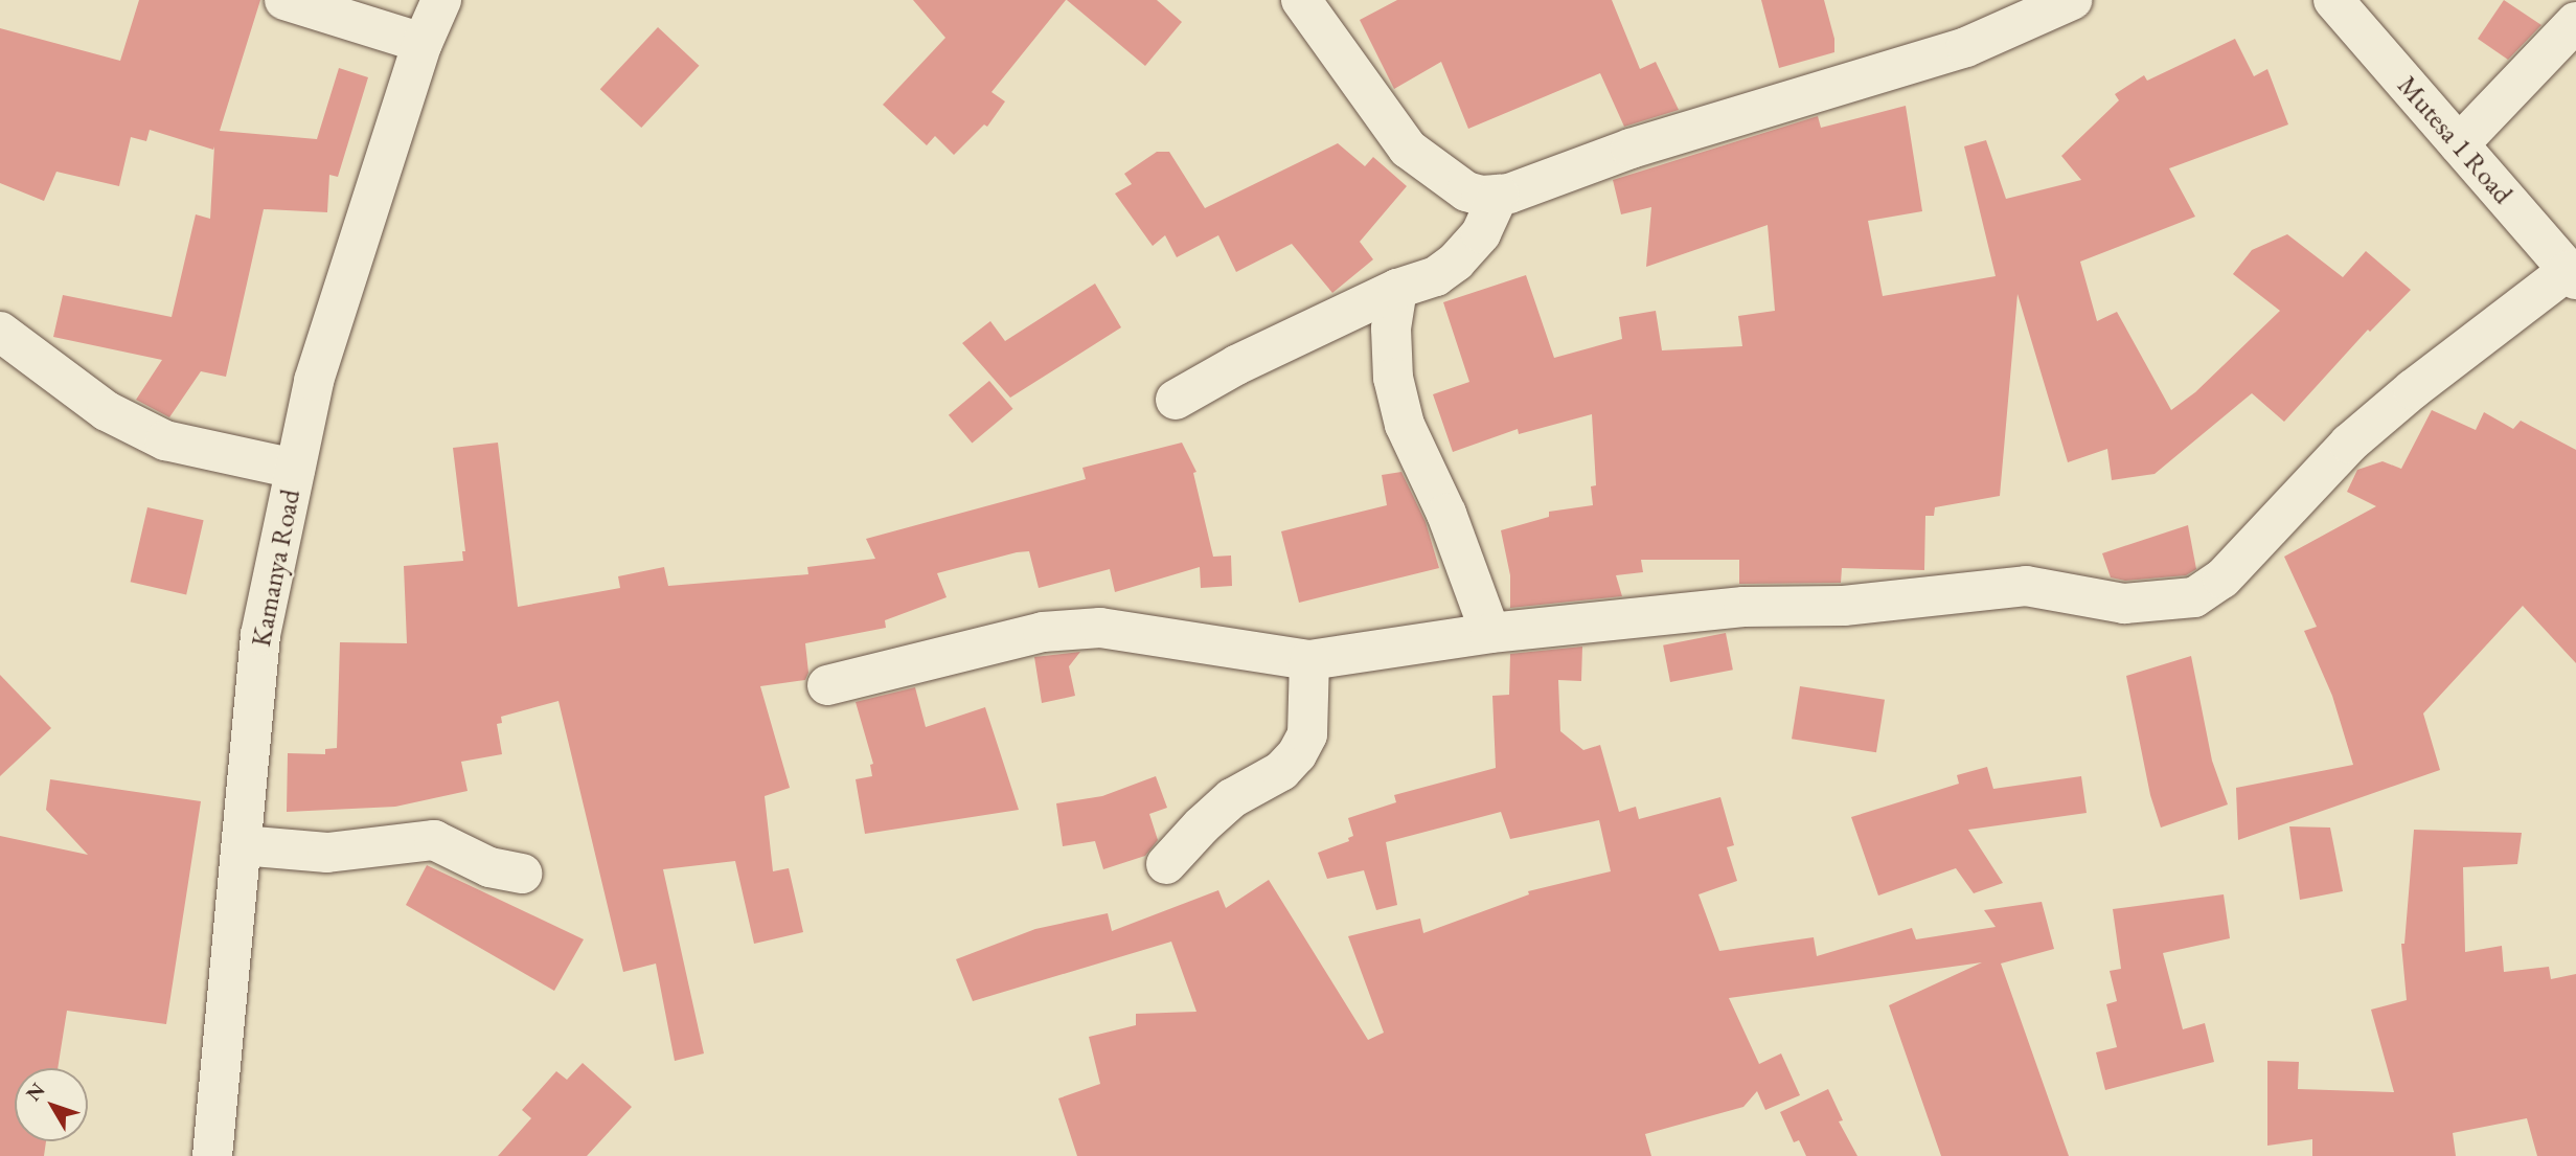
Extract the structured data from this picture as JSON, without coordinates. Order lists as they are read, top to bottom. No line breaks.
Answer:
{"streets":{"street":["Mutesa 1 Road","Kamanya Road"]},"north":"top left"}
